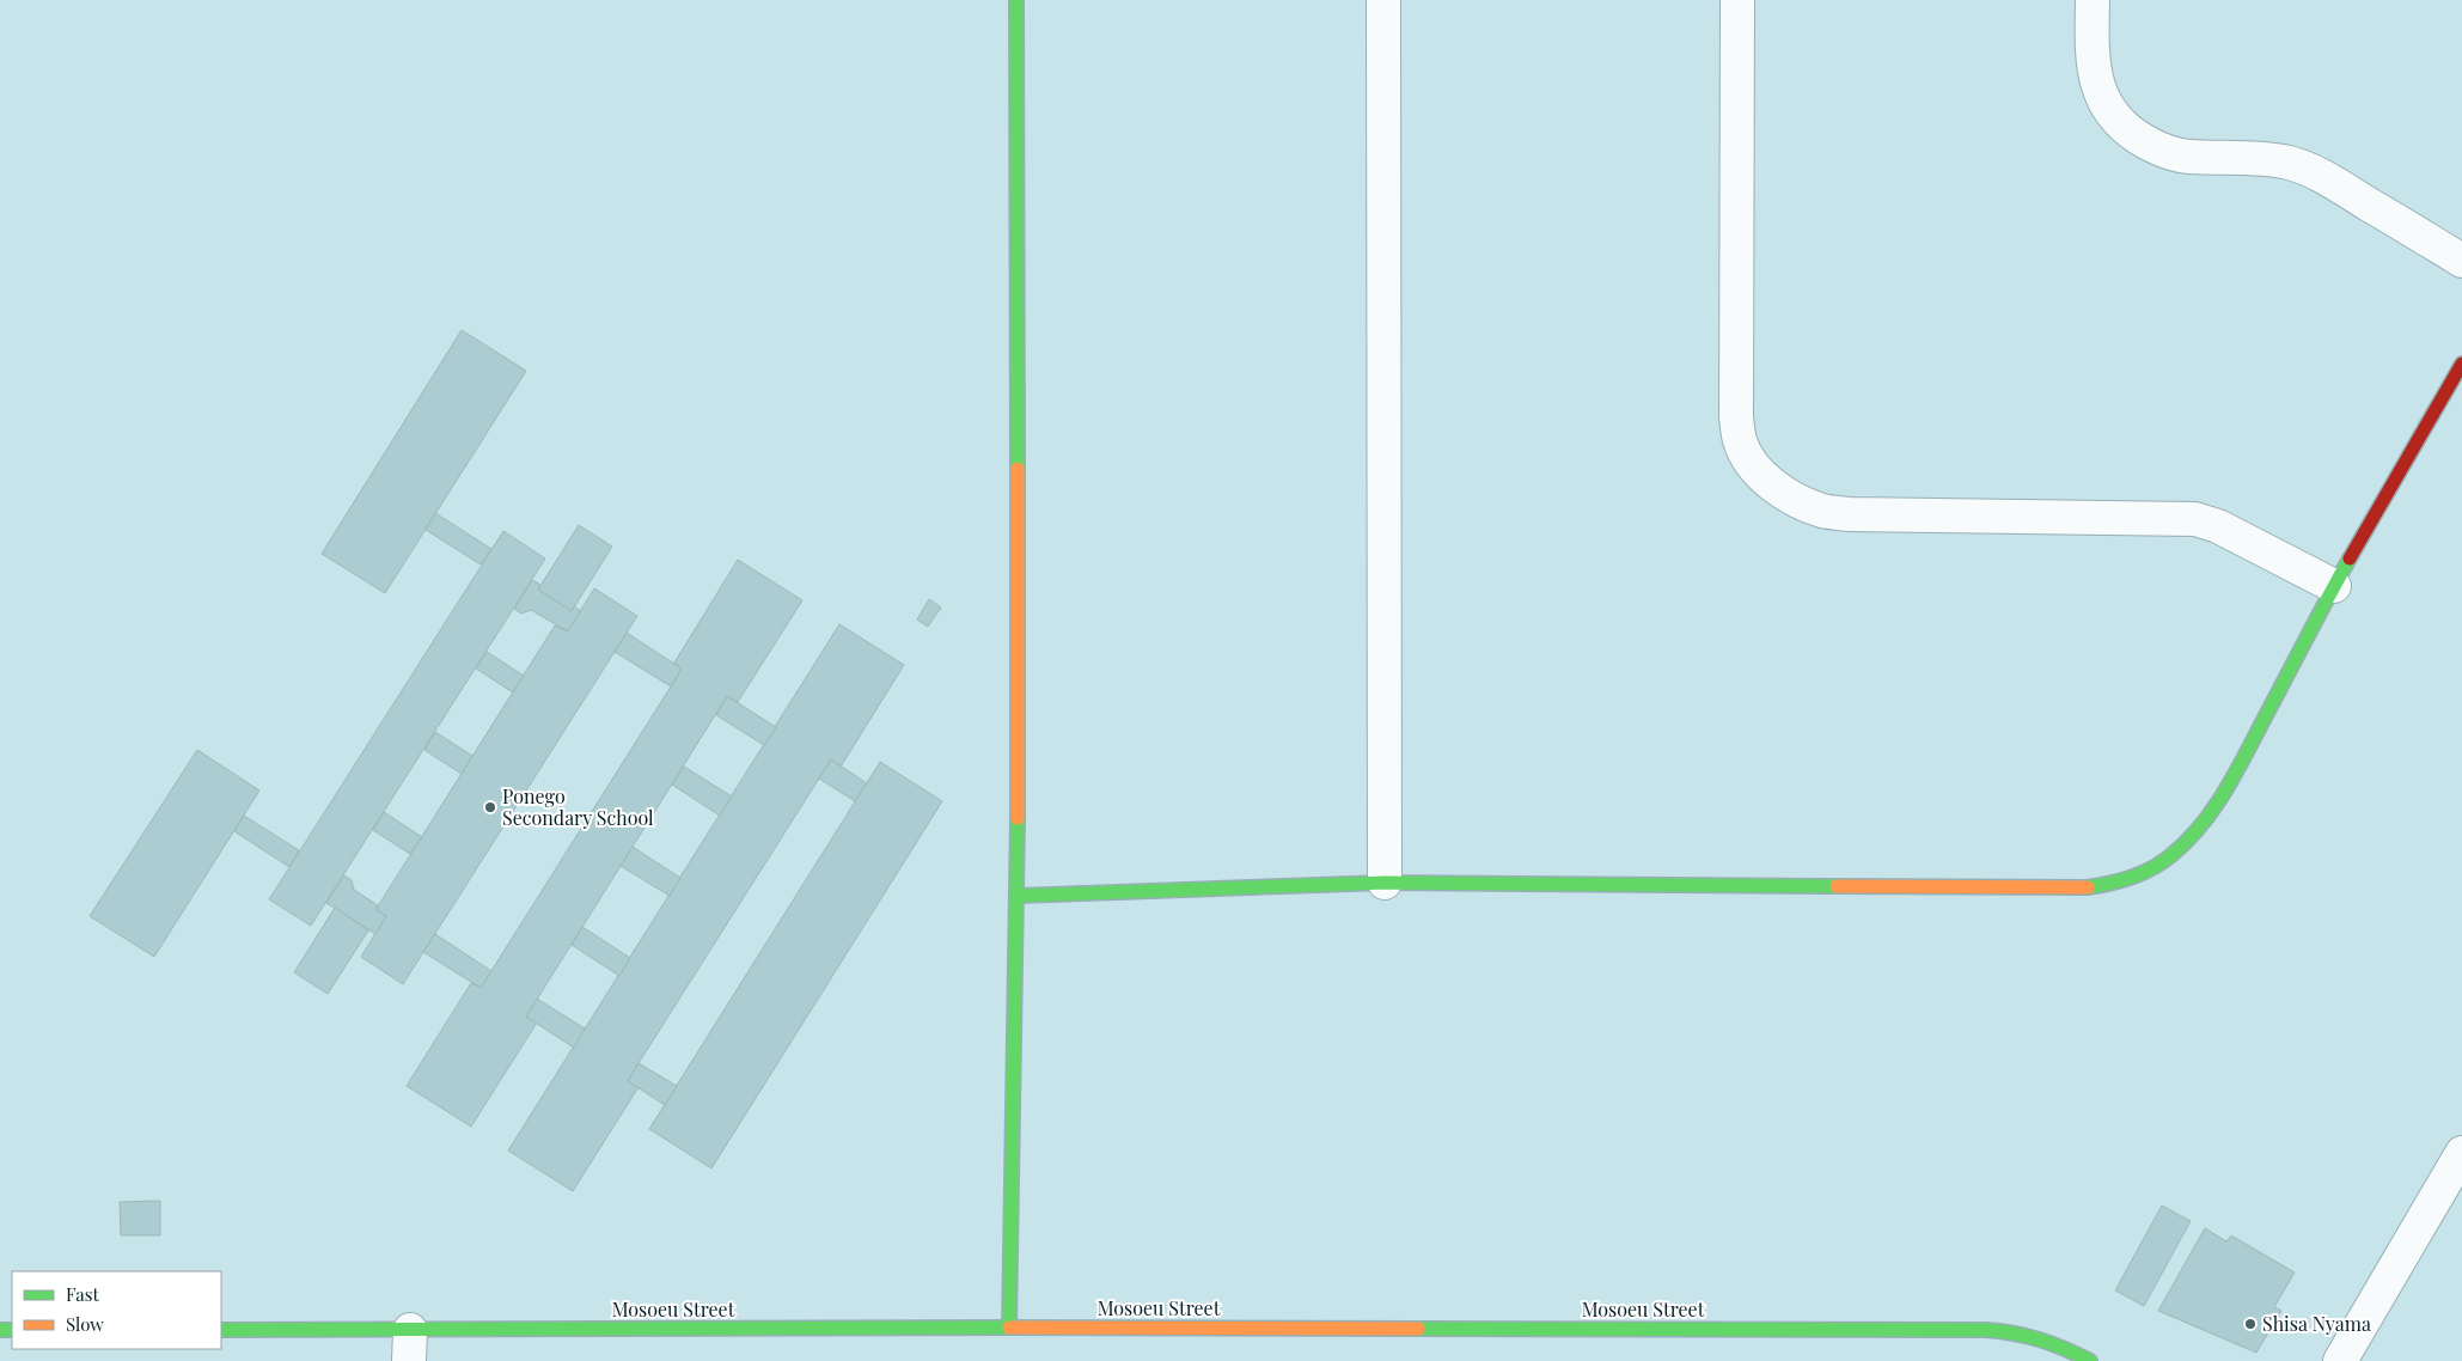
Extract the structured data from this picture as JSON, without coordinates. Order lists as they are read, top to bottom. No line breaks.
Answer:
{"streets":{"street":["Mosoeu Street"]},"places":["Ponego Secondary School","Shisa Nyama"],"legend":["Fast","Slow"]}
